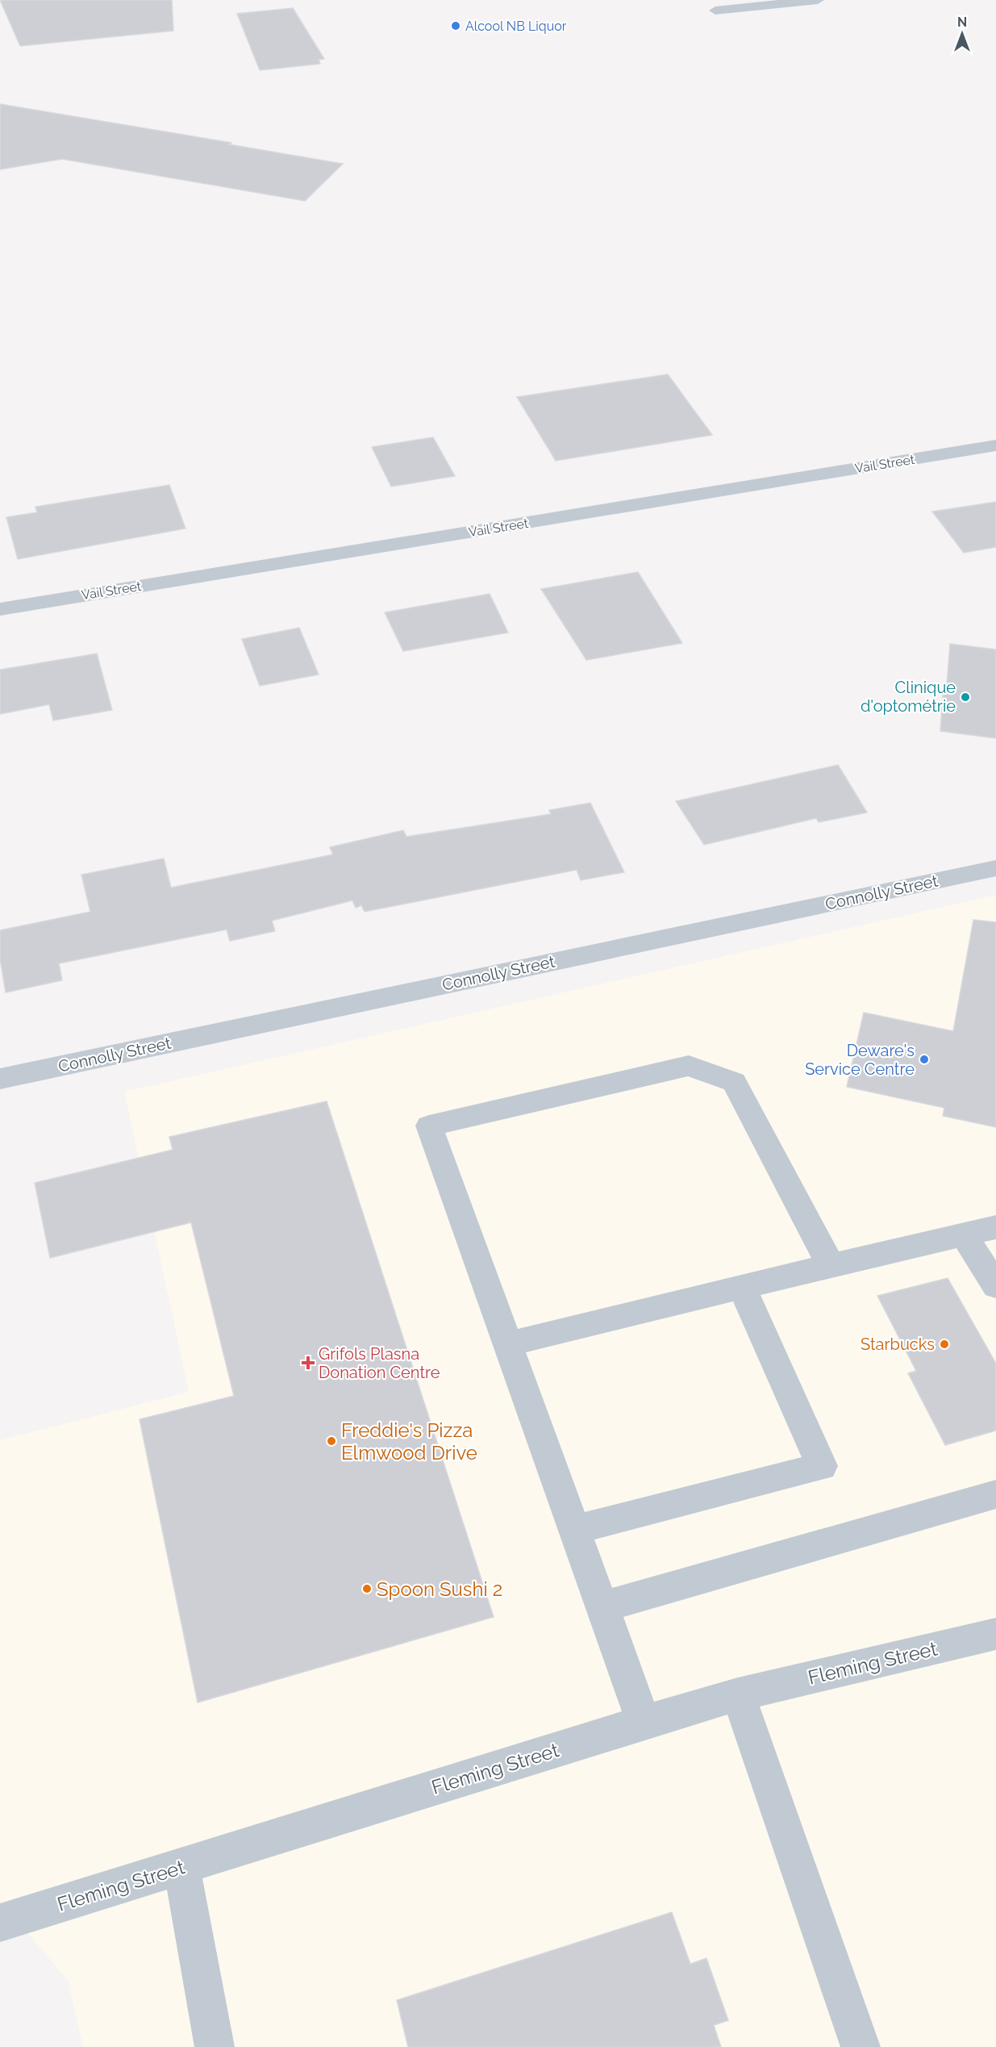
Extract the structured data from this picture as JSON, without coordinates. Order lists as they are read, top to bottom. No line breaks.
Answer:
{"streets":{"street":["Vail Street","Connolly Street","Fleming Street"]},"places":{"other":["Alcool NB Liquor","Clinique d'optométrie","Deware's Service Centre","Starbucks","Freddie's Pizza Elmwood Drive","Spoon Sushi 2"],"health":["Grifols Plasna Donation Centre"]},"north":"top"}
